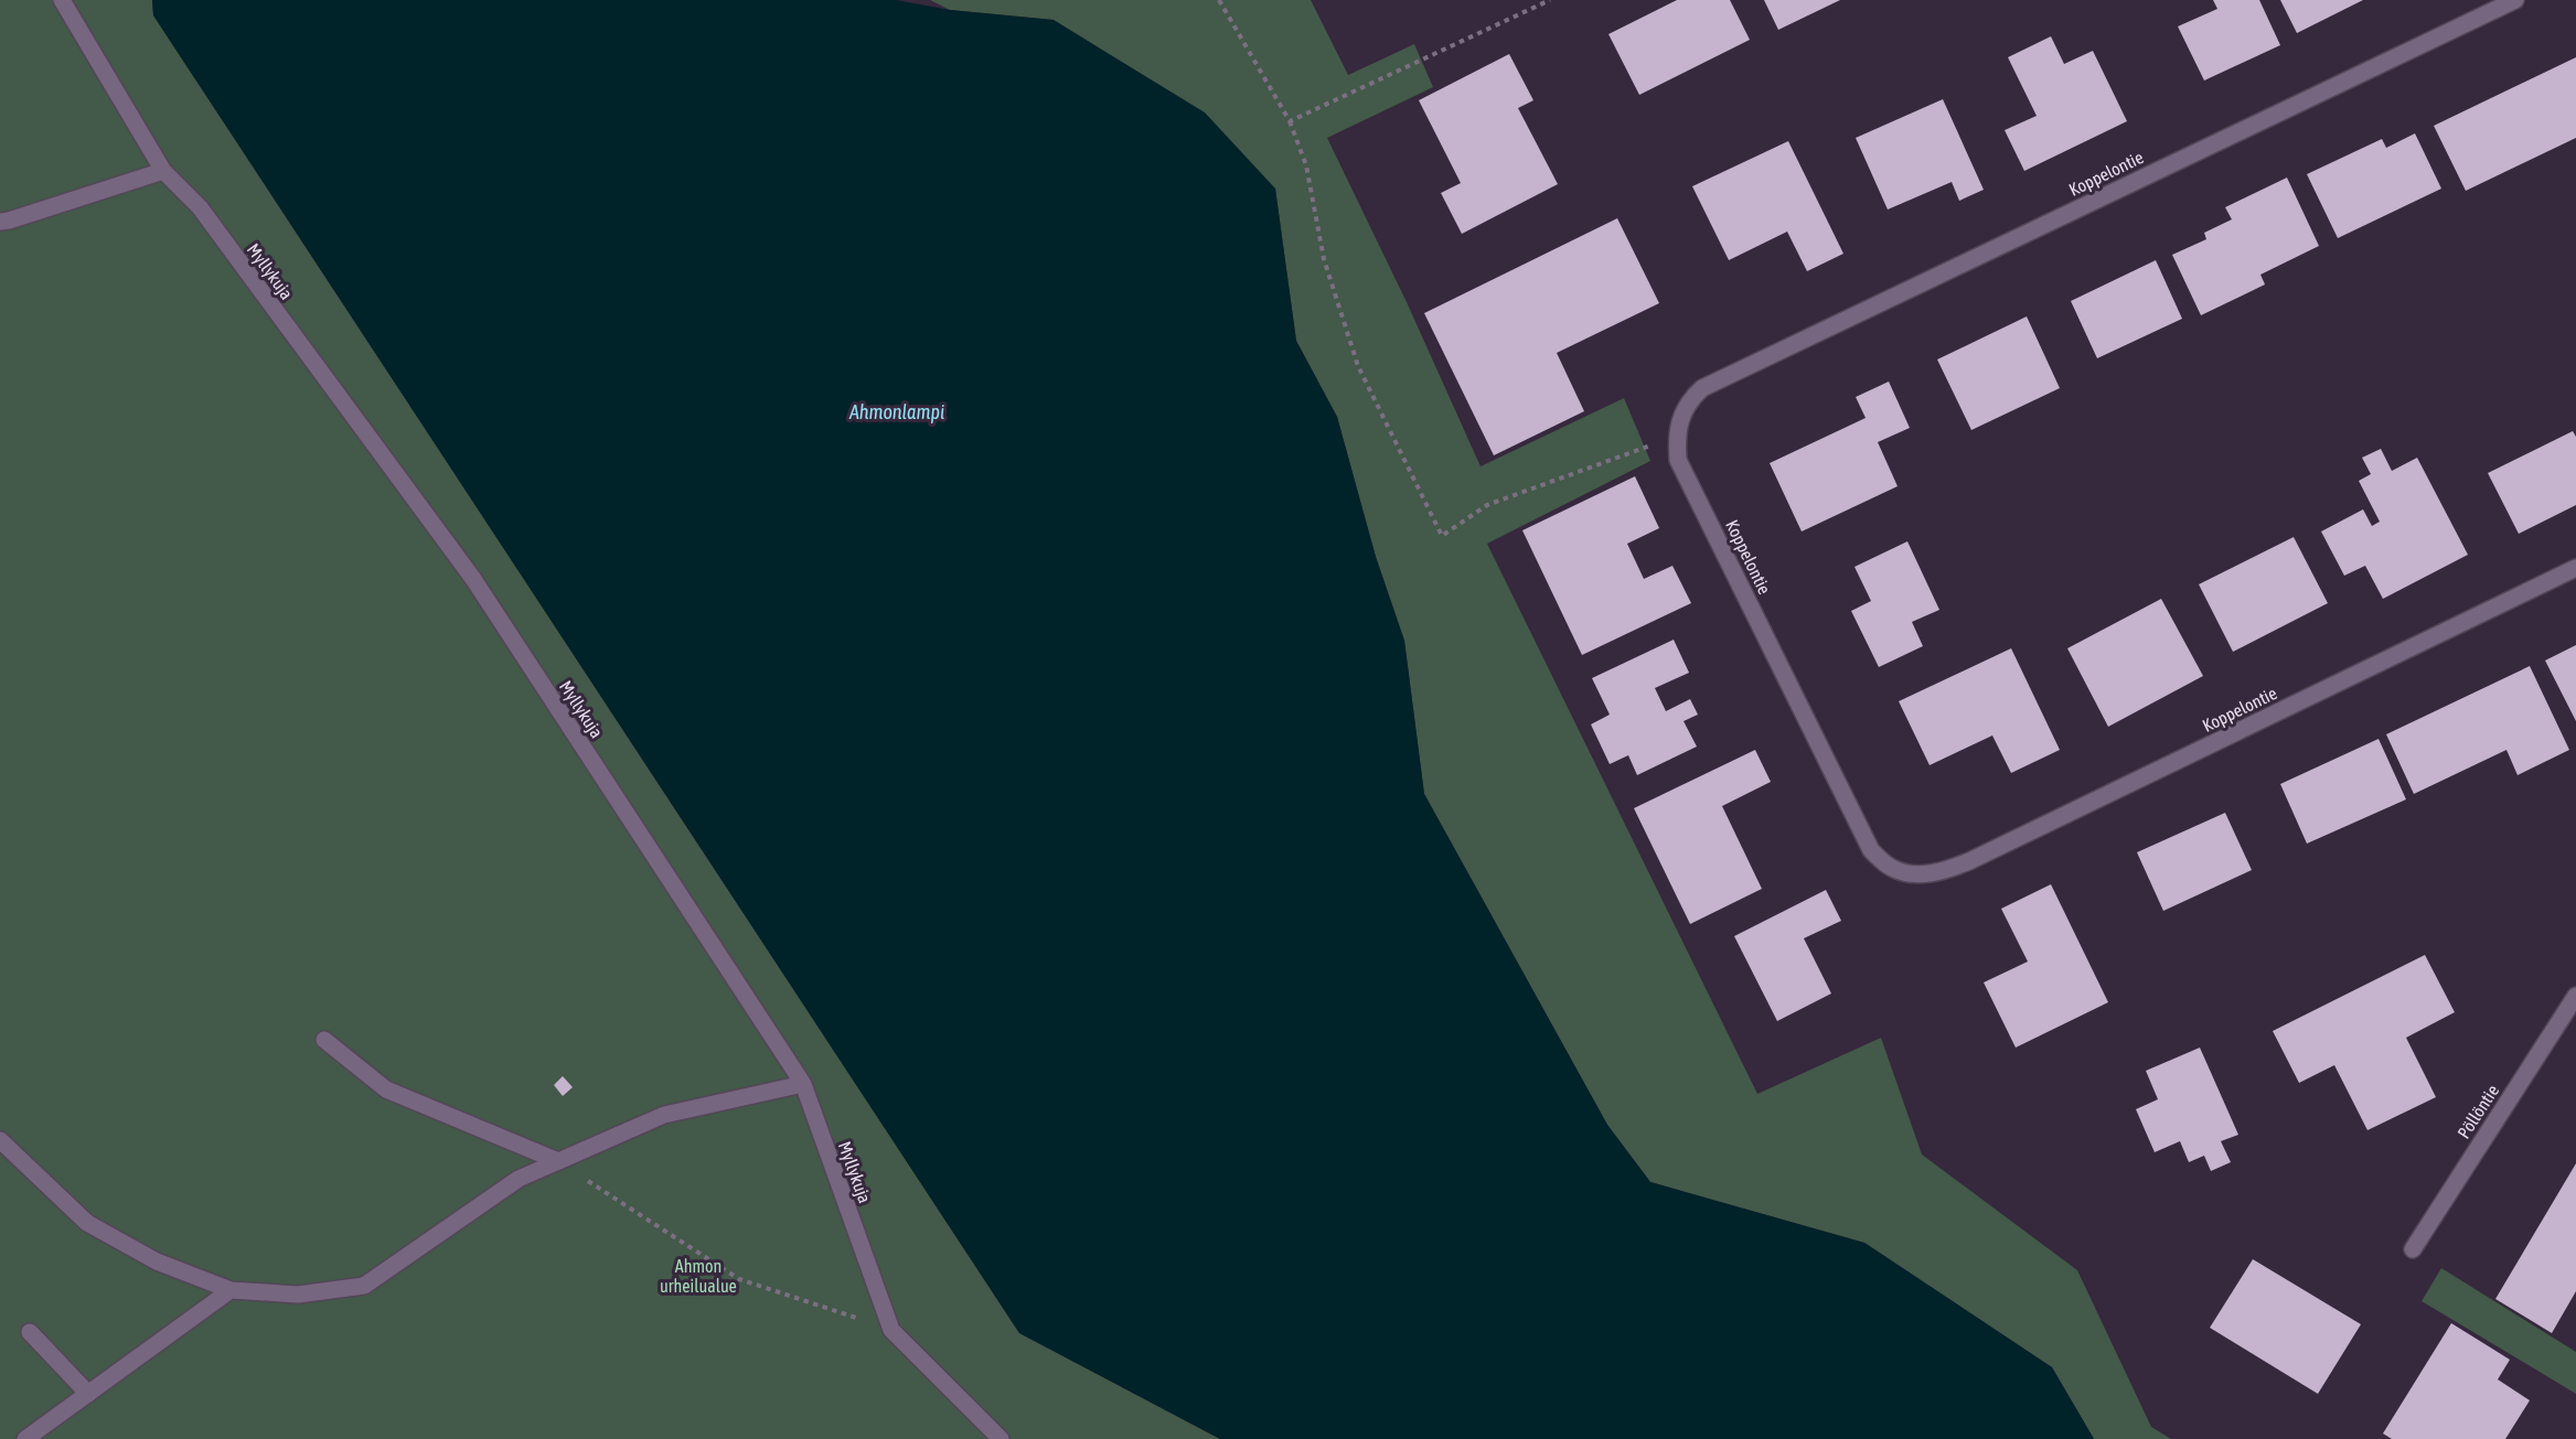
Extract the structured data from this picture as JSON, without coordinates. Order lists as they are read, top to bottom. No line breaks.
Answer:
{"streets":{"street":["Koppelontie","Myllykuja","Pöllöntie"]},"water":["Ahmonlampi"],"parks":["Ahmon urheilualue"]}
